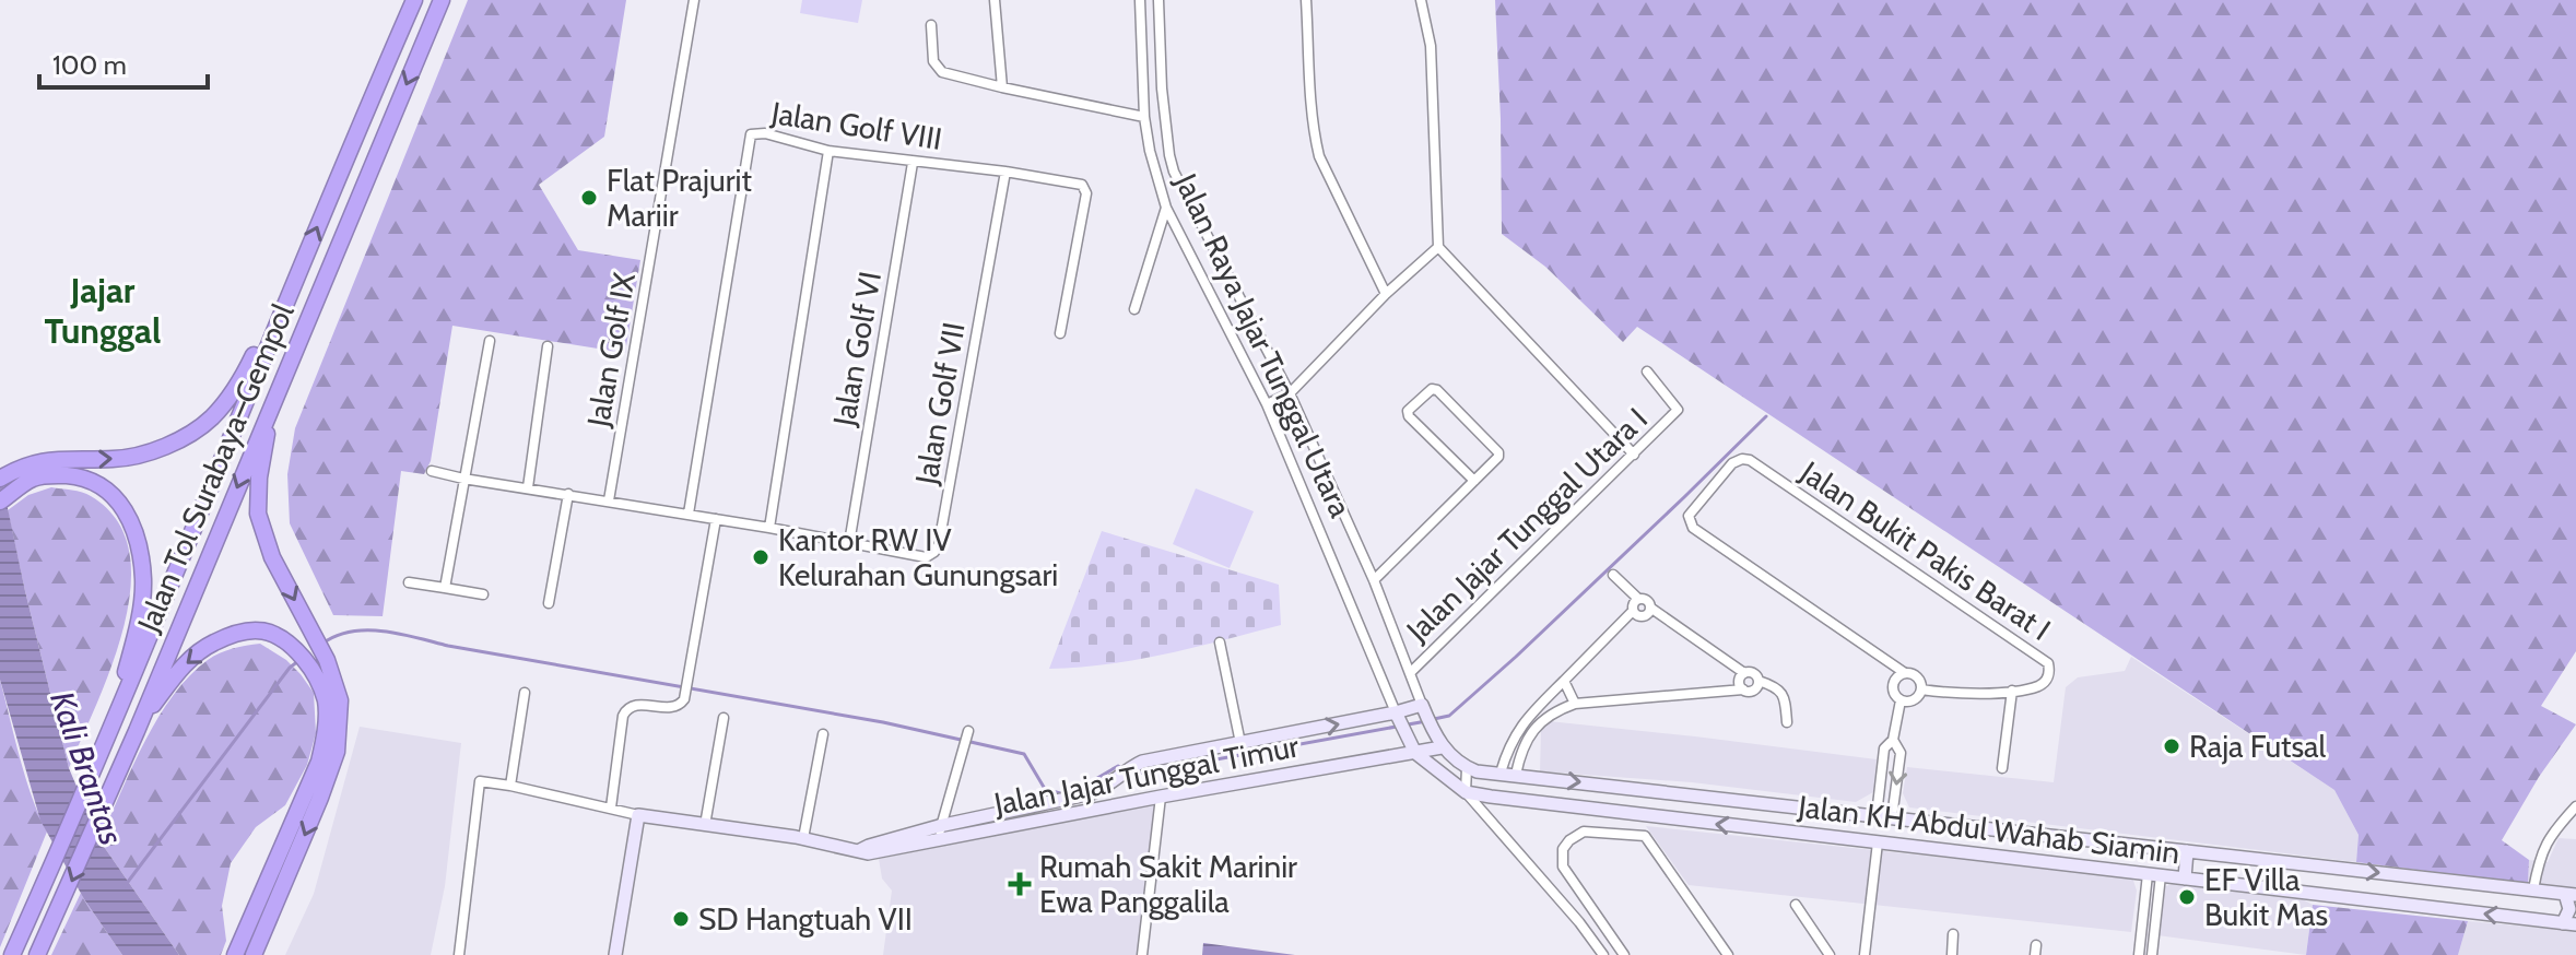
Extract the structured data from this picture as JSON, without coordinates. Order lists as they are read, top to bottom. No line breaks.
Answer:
{"streets":{"highway":["Jalan Tol Surabaya–Gempol"],"main road":["Jalan Raya Jajar Tunggal Utara","Jalan Jajar Tunggal Timur","Jalan KH Abdul Wahab Siamin"],"street":["Jalan Golf VIII","Jalan Golf VI","Jalan Golf IX","Jalan Golf VII","Jalan Jajar Tunggal Utara I","Jalan Bukit Pakis Barat I"]},"crossings":[["Jalan Golf VIII","Jalan Golf VI"],["Jalan Golf VIII","Jalan Golf VII"],["Jalan Raya Jajar Tunggal Utara","Jalan Jajar Tunggal Utara I"],["Jalan Raya Jajar Tunggal Utara","Jalan Jajar Tunggal Timur"],["Jalan Golf VI","Jalan Golf VII"],["Jalan Golf IX","Jalan Golf VII"]],"districts":["Jajar Tunggal"],"water":["Kali Brantas"],"places":{"other":["Flat Prajurit Mariir","Kantor RW IV Kelurahan Gunungsari","Raja Futsal","EF Villa Bukit Mas","SD Hangtuah VII"],"health":["Rumah Sakit Marinir Ewa Panggalila"]},"scale_bar":"100 m"}
